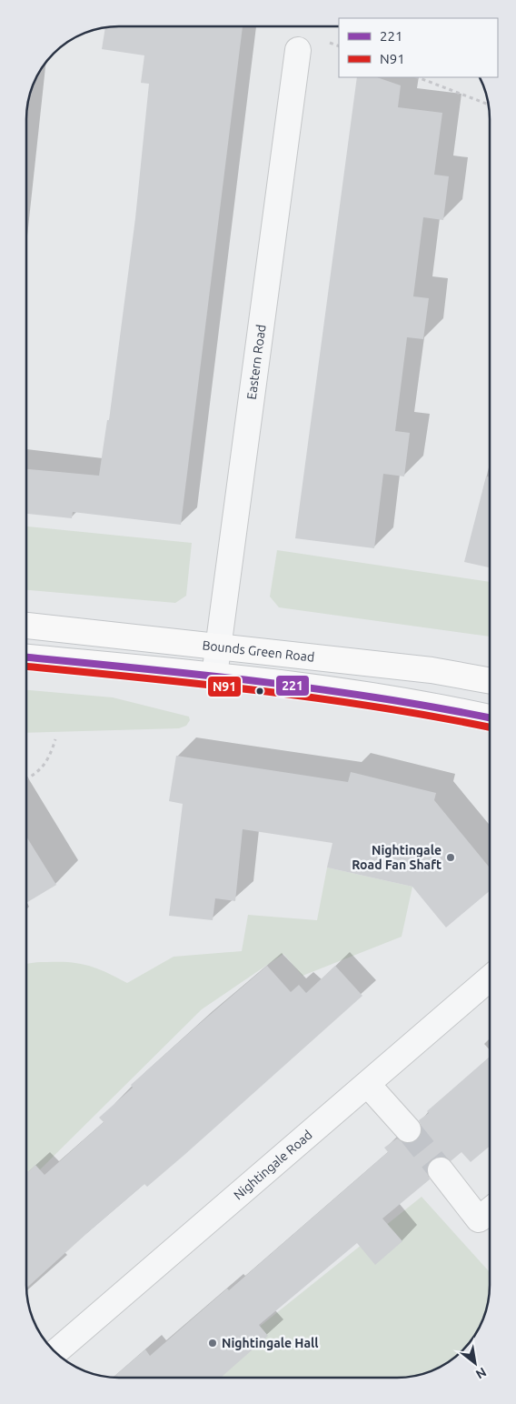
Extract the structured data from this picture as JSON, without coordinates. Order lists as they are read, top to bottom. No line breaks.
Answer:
{"streets":{"main road":["Bounds Green Road"],"street":["Eastern Road","Nightingale Road"]},"crossings":[["Eastern Road","Bounds Green Road"]],"places":["Nightingale Road Fan Shaft","Nightingale Hall"],"lines":["transit line 221","transit line N91"],"legend":["221","N91"],"north":"bottom right"}
